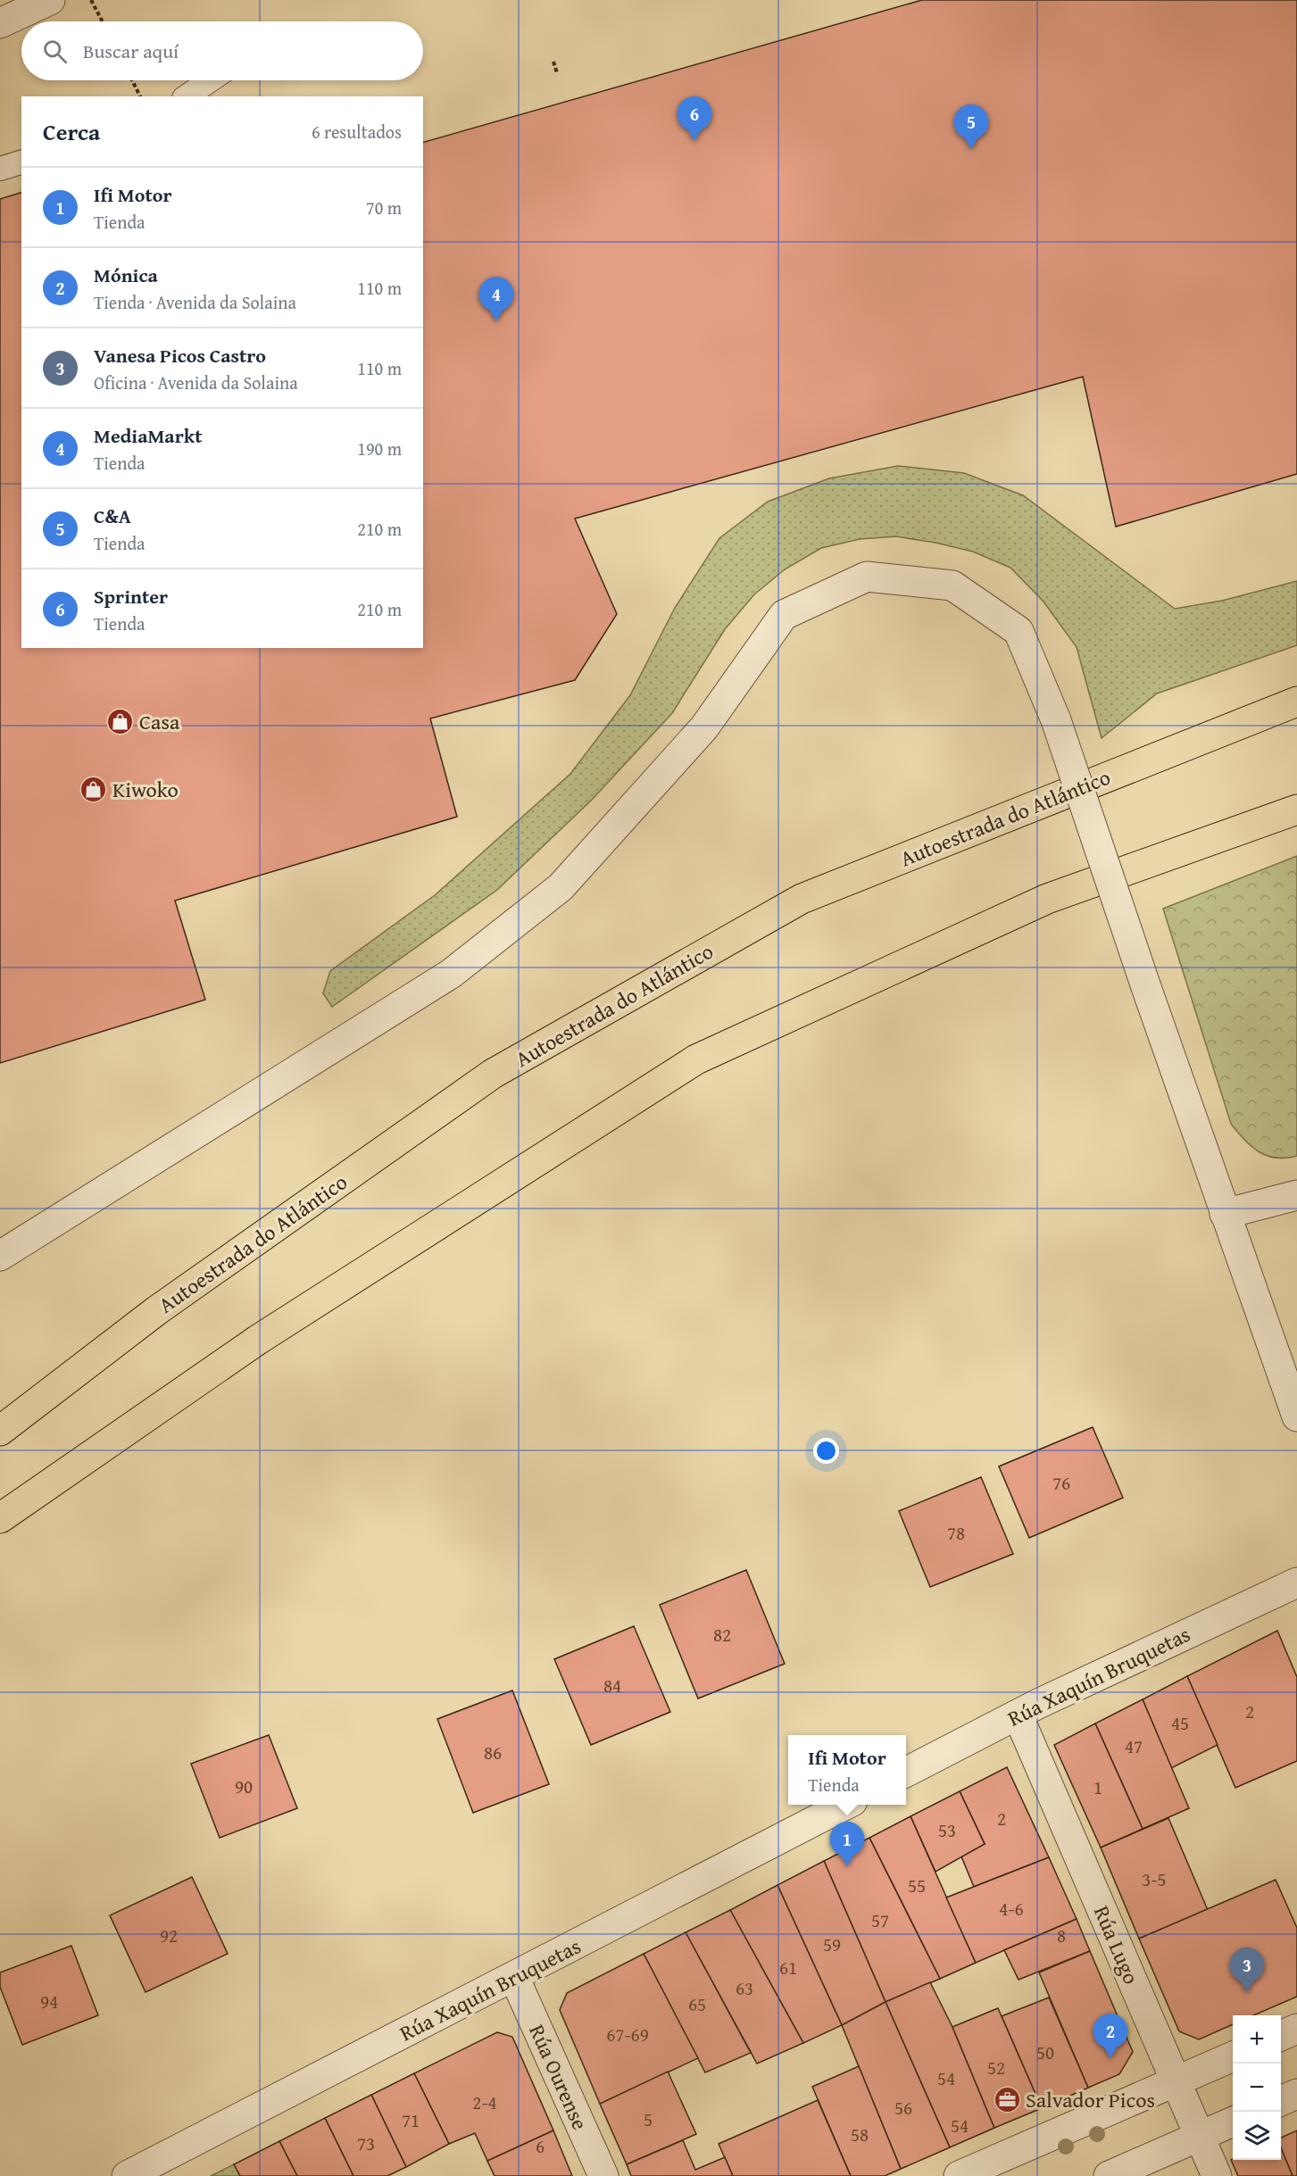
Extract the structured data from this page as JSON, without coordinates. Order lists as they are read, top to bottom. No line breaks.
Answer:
{"streets":{"highway":["Autoestrada do Atlántico"],"street":["Rúa Xaquín Bruquetas","Rúa Lugo","Rúa Ourense"]},"crossings":[["Rúa Xaquín Bruquetas","Rúa Lugo"],["Rúa Xaquín Bruquetas","Rúa Ourense"]],"places":{"shop":["Casa","Kiwoko"],"office":["Salvador Picos"]},"house_numbers":["76","78","82","84","2","45","47","86","90","1","2","53","3-5","55","4-6","57","92","8","59","61","63","94","65","67-69","50","52","54","2-4","56","5","71","54","58","73","6"],"page":{"search":"Buscar aquí","pins":["6","5","4","1","3","2"],"heading":["Cerca","6 resultados"],"list":[{"mark":"1","name":"Ifi Motor","note":"Tienda","value":"70 m"},{"mark":"2","name":"Mónica","note":"Tienda · Avenida da Solaina","value":"110 m"},{"mark":"3","name":"Vanesa Picos Castro","note":"Oficina · Avenida da Solaina","value":"110 m"},{"mark":"4","name":"MediaMarkt","note":"Tienda","value":"190 m"},{"mark":"5","name":"C&A","note":"Tienda","value":"210 m"},{"mark":"6","name":"Sprinter","note":"Tienda","value":"210 m"}],"popup":["Ifi Motor","Tienda"],"map_buttons":["+","−"]}}
